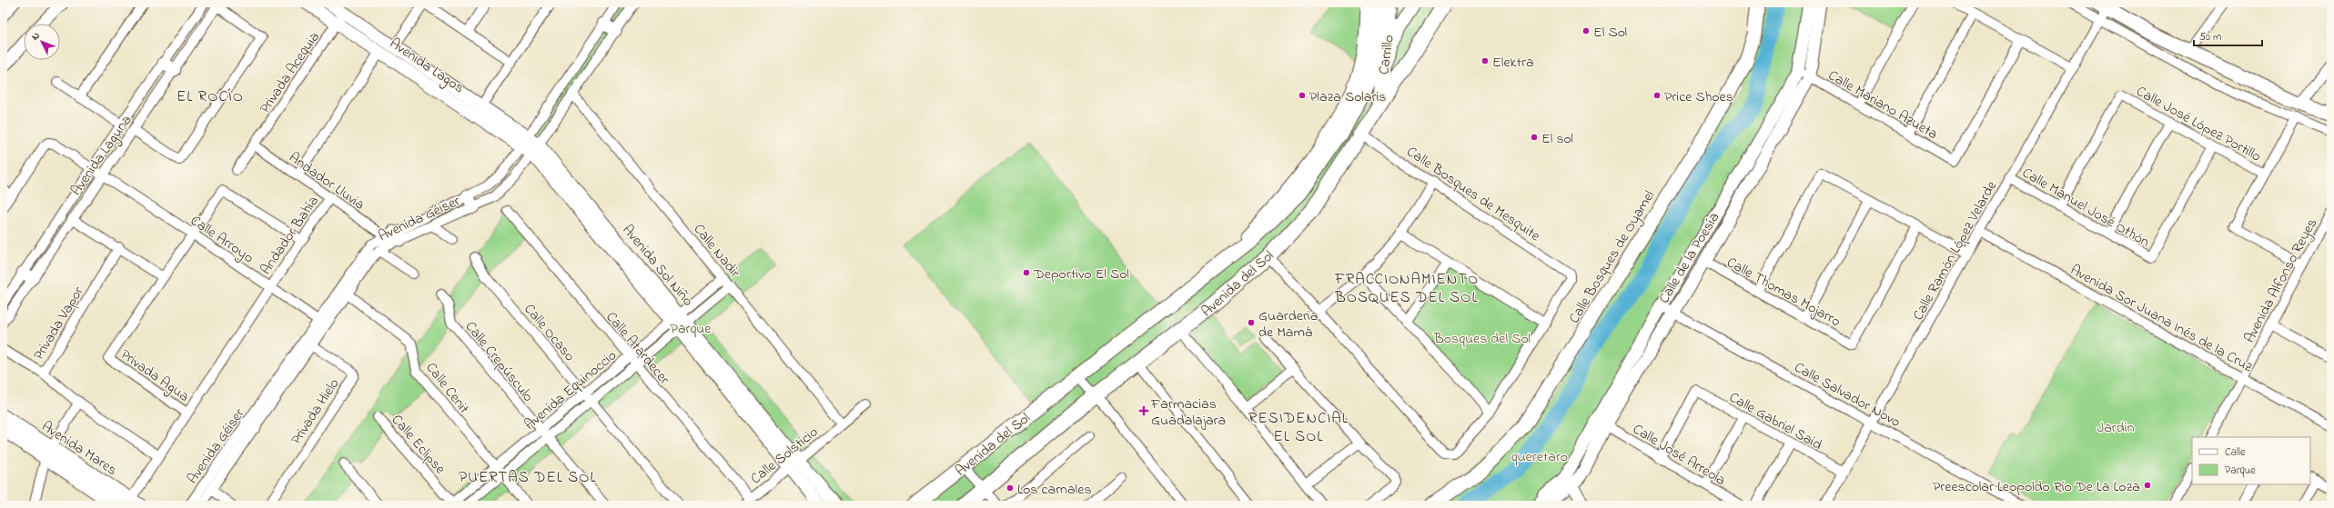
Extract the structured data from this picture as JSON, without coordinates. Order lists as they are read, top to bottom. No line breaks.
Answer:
{"streets":{"main road":["Carrillo","Calle Bosques de Oyamel","Avenida del Sol","Avenida Mares"],"street":["Avenida Lagos","Privada Acequia","Calle Mariano Azueta","Calle José López Portillo","Avenida Laguna","Andador Lluvia","Calle Bosques de Mesquite","Calle Manuel José Othón","Avenida Géiser","Andador Bahía","Calle Arroyo","Calle Nadir","Calle Ramón López Velarde","Calle de la Poesía","Avenida Sol Niño","Avenida Alfonso Reyes","Calle Thomas Mojarro","Avenida Sor Juana Inés de la Cruz","Privada Vapor","Calle Ocaso","Calle Atardecer","Calle Crepúsculo","Privada Agua","Calle Cenit","Avenida Equinoccio","Calle Salvador Novo","Privada Hielo","Calle Gabriel Said","Calle Eclipse","Calle José Arreola","Calle Solsticio"]},"crossings":[["Carrillo","Avenida del Sol"],["Avenida Lagos","Privada Acequia"],["Avenida Lagos","Avenida Géiser"],["Avenida Lagos","Avenida Sol Niño"],["Privada Acequia","Andador Lluvia"],["Calle Mariano Azueta","Calle de la Poesía"],["Calle José López Portillo","Calle Manuel José Othón"],["Avenida Laguna","Calle Arroyo"],["Andador Lluvia","Avenida Géiser"],["Andador Lluvia","Andador Bahía"],["Calle Bosques de Mesquite","Avenida del Sol"],["Calle Manuel José Othón","Calle Ramón López Velarde"],["Avenida Géiser","Calle Arroyo"],["Avenida Géiser","Calle Nadir"],["Avenida Géiser","Avenida Sol Niño"],["Avenida Géiser","Calle Cenit"],["Avenida Géiser","Privada Hielo"],["Andador Bahía","Calle Arroyo"],["Andador Bahía","Privada Agua"],["Calle Arroyo","Privada Agua"],["Calle Nadir","Avenida Equinoccio"],["Calle Nadir","Calle Solsticio"],["Calle Ramón López Velarde","Avenida Sor Juana Inés de la Cruz"],["Calle Ramón López Velarde","Calle Salvador Novo"],["Calle Ramón López Velarde","Calle Gabriel Said"],["Calle de la Poesía","Calle Thomas Mojarro"],["Calle de la Poesía","Calle Salvador Novo"],["Calle de la Poesía","Calle José Arreola"],["Avenida Sol Niño","Avenida Equinoccio"],["Avenida Sol Niño","Calle Solsticio"],["Avenida Alfonso Reyes","Avenida Sor Juana Inés de la Cruz"],["Calle Ocaso","Avenida Equinoccio"],["Calle Atardecer","Avenida Equinoccio"],["Calle Atardecer","Calle Solsticio"],["Calle Crepúsculo","Avenida Equinoccio"],["Calle Cenit","Avenida Equinoccio"],["Avenida Equinoccio","Calle Eclipse"],["Calle Gabriel Said","Calle José Arreola"]],"districts":["EL ROCÍO","FRACCIONAMIENTO BOSQUES DEL SOL","RESIDENCIAL EL SOL","PUERTAS DEL SOL"],"parks":["Parque","Bosques del Sol","Jardin","queretaro"],"places":{"other":["El Sol","Elektra","Plaza Solaris","Price Shoes","El sol","Deportivo El Sol","Guarderia de Mamá","Preescolar Leopoldo Río De La Loza","Los carnales"],"health":["Farmacias Guadalajara"]},"legend":["Calle","Parque"],"scale_bar":"50 m","north":"top left"}
